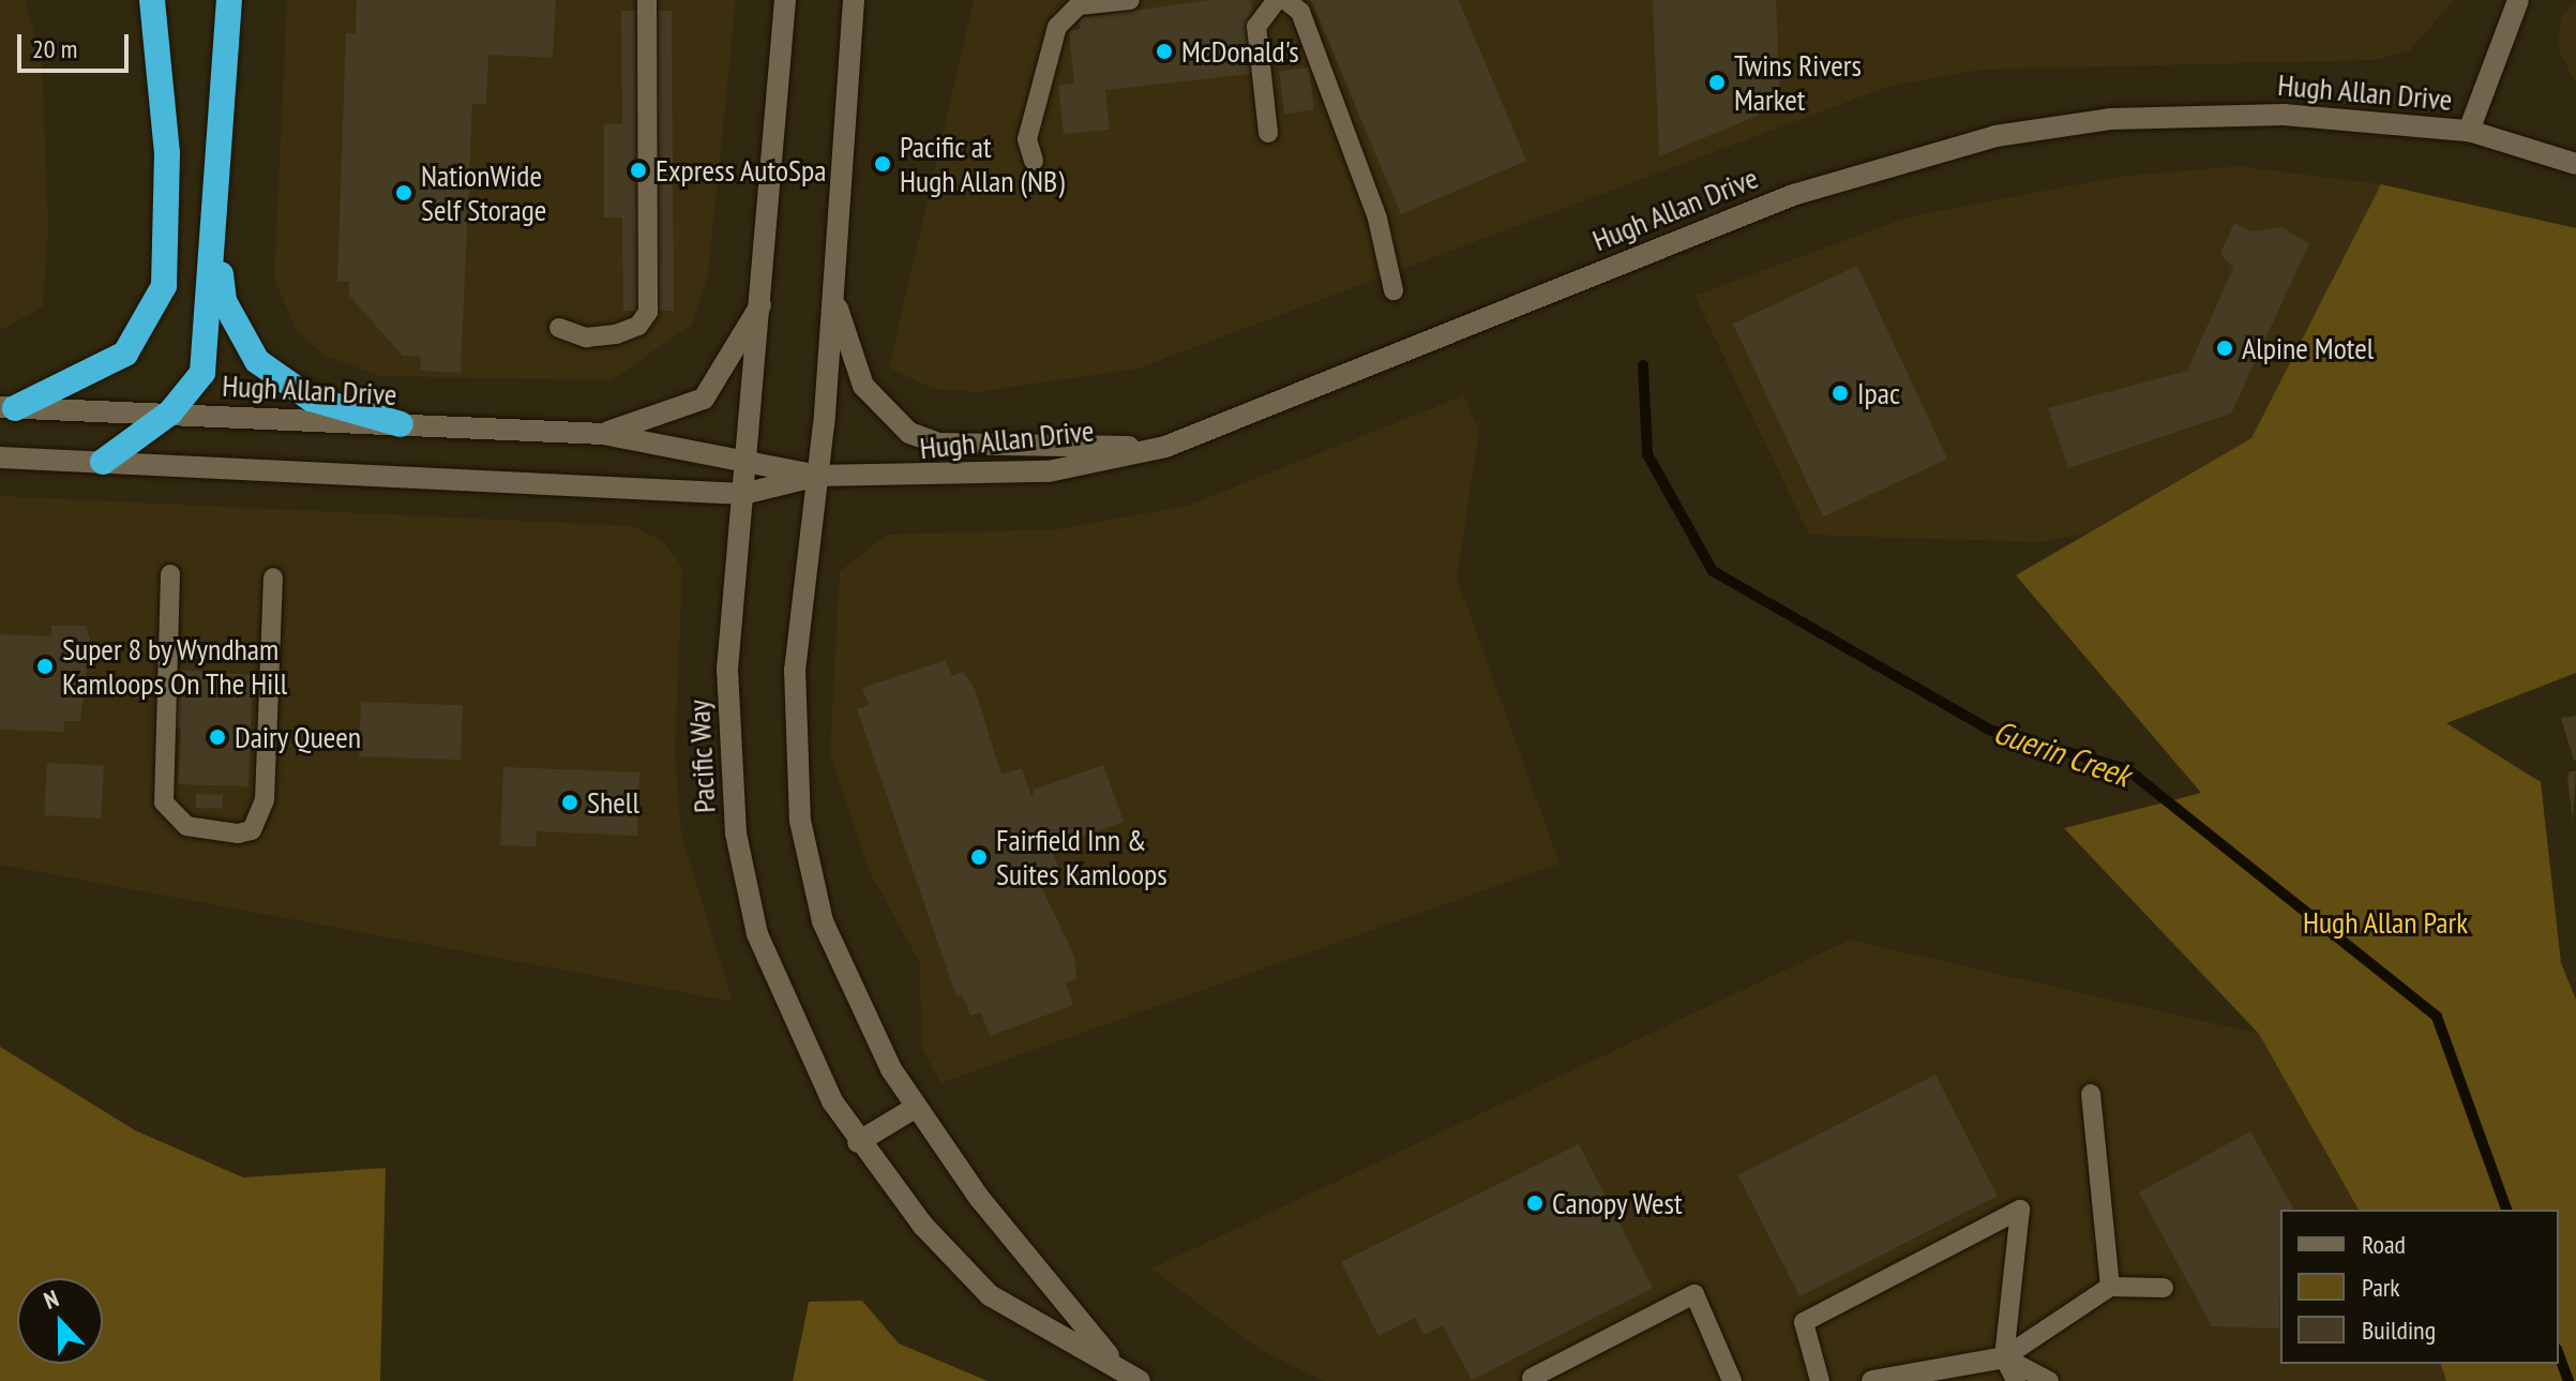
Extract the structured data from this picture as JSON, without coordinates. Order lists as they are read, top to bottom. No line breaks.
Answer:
{"streets":{"main road":["Hugh Allan Drive","Pacific Way"]},"crossings":[["Hugh Allan Drive","Pacific Way"]],"water":["Guerin Creek"],"parks":["Hugh Allan Park"],"places":["McDonald's","Twins Rivers Market","Pacific at Hugh Allan (NB)","Express AutoSpa","NationWide Self Storage","Alpine Motel","Ipac","Super 8 by Wyndham Kamloops On The Hill","Dairy Queen","Shell","Fairfield Inn & Suites Kamloops","Canopy West"],"legend":["Road","Park","Building"],"scale_bar":"20 m","north":"top"}
